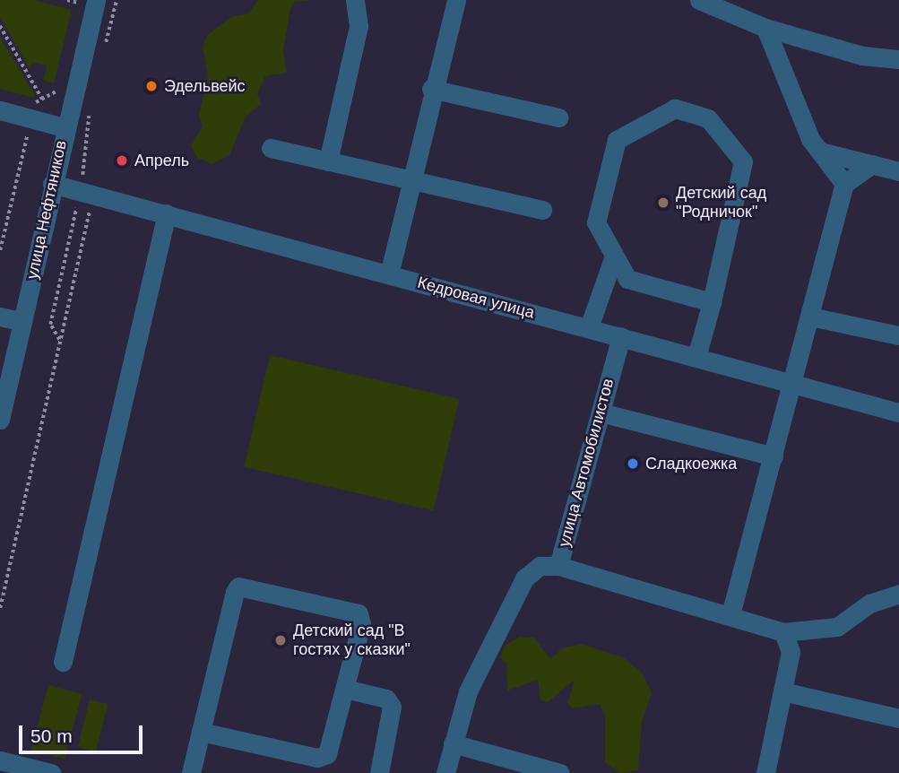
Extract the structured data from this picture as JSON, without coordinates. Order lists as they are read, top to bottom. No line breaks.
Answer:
{"streets":{"street":["улица Нефтяников","Кедровая улица","улица Автомобилистов"]},"crossings":[["улица Нефтяников","Кедровая улица"],["Кедровая улица","улица Автомобилистов"]],"places":["Эдельвейс","Апрель","Детский сад \"Родничок\"","Сладкоежка","Детский сад \"В гостях у сказки\""],"scale_bar":"50 m"}
